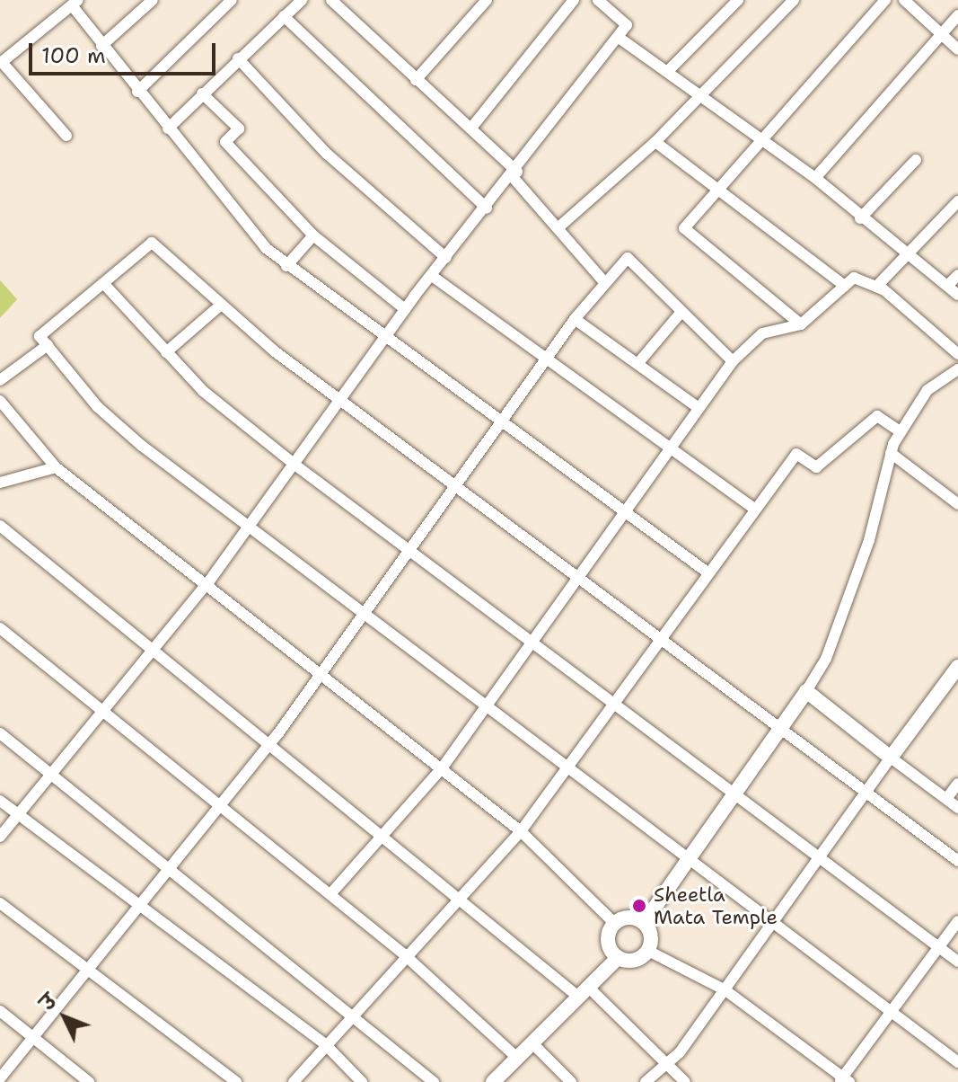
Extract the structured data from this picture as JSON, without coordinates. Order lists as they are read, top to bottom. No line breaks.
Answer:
{"places":["Sheetla Mata Temple"],"scale_bar":"100 m","north":"top left"}
